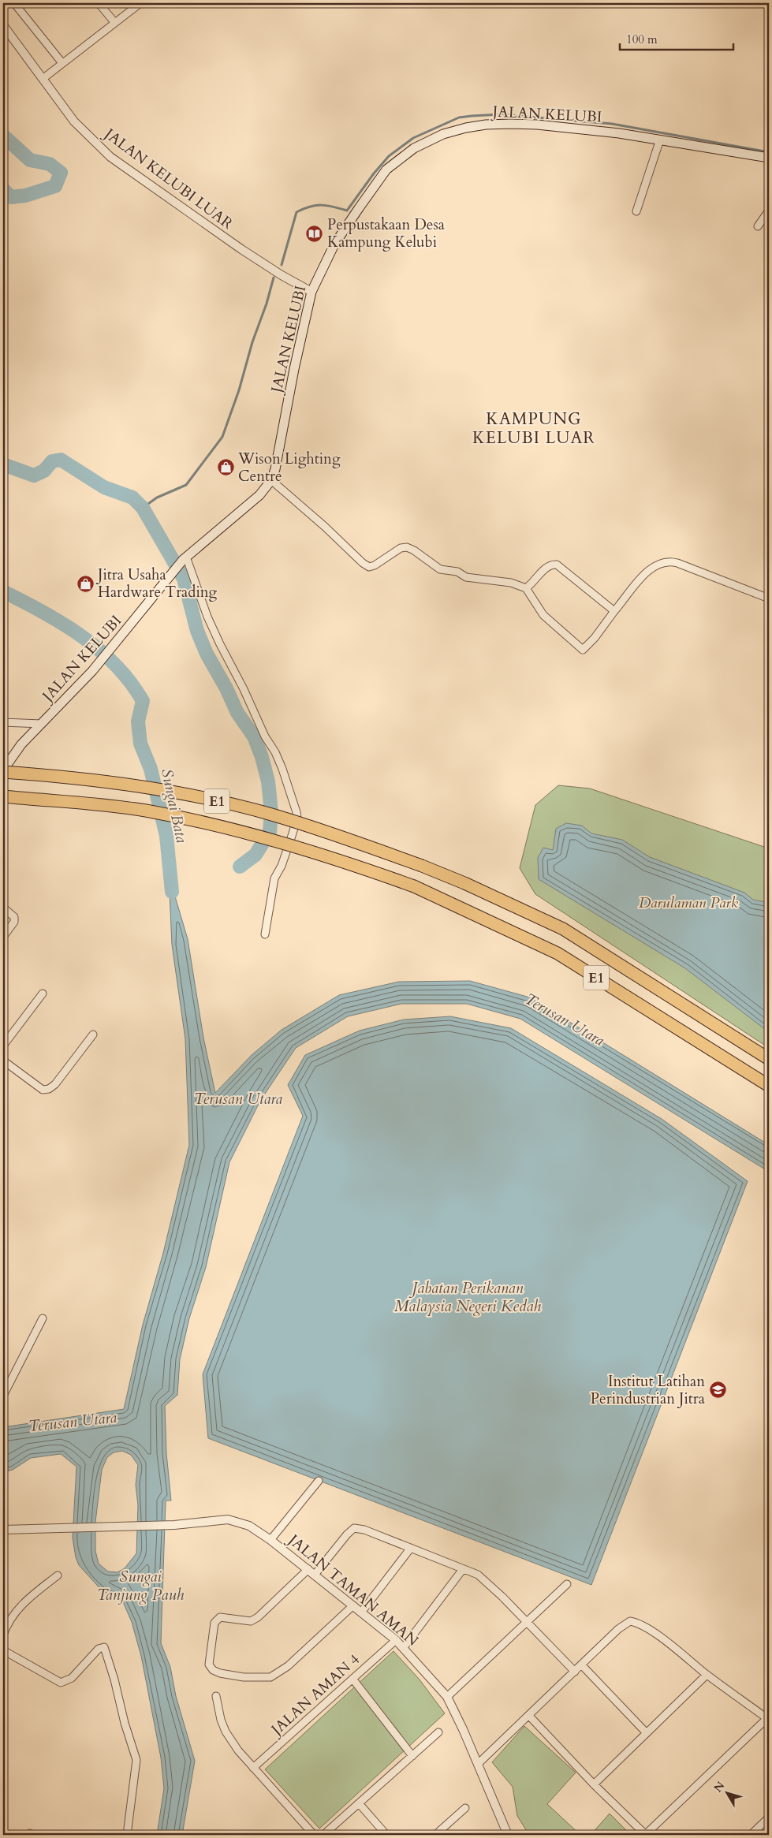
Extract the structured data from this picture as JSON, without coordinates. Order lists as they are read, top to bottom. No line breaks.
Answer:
{"streets":{"highway":["E1"],"main road":["JALAN KELUBI"],"street":["JALAN KELUBI LUAR","JALAN TAMAN AMAN","JALAN AMAN 4"]},"crossings":[["JALAN KELUBI","JALAN KELUBI LUAR"],["JALAN TAMAN AMAN","JALAN AMAN 4"]],"districts":["KAMPUNG KELUBI LUAR"],"water":["Sungai Bata","Terusan Utara","Jabatan Perikanan Malaysia Negeri Kedah","Sungai Tanjung Pauh"],"parks":["Darulaman Park"],"places":{"library":["Perpustakaan Desa Kampung Kelubi"],"shop":["Wison Lighting Centre","Jitra Usaha Hardware Trading"],"school or university":["Institut Latihan Perindustrian Jitra"]},"scale_bar":"100 m","north":"top left"}
